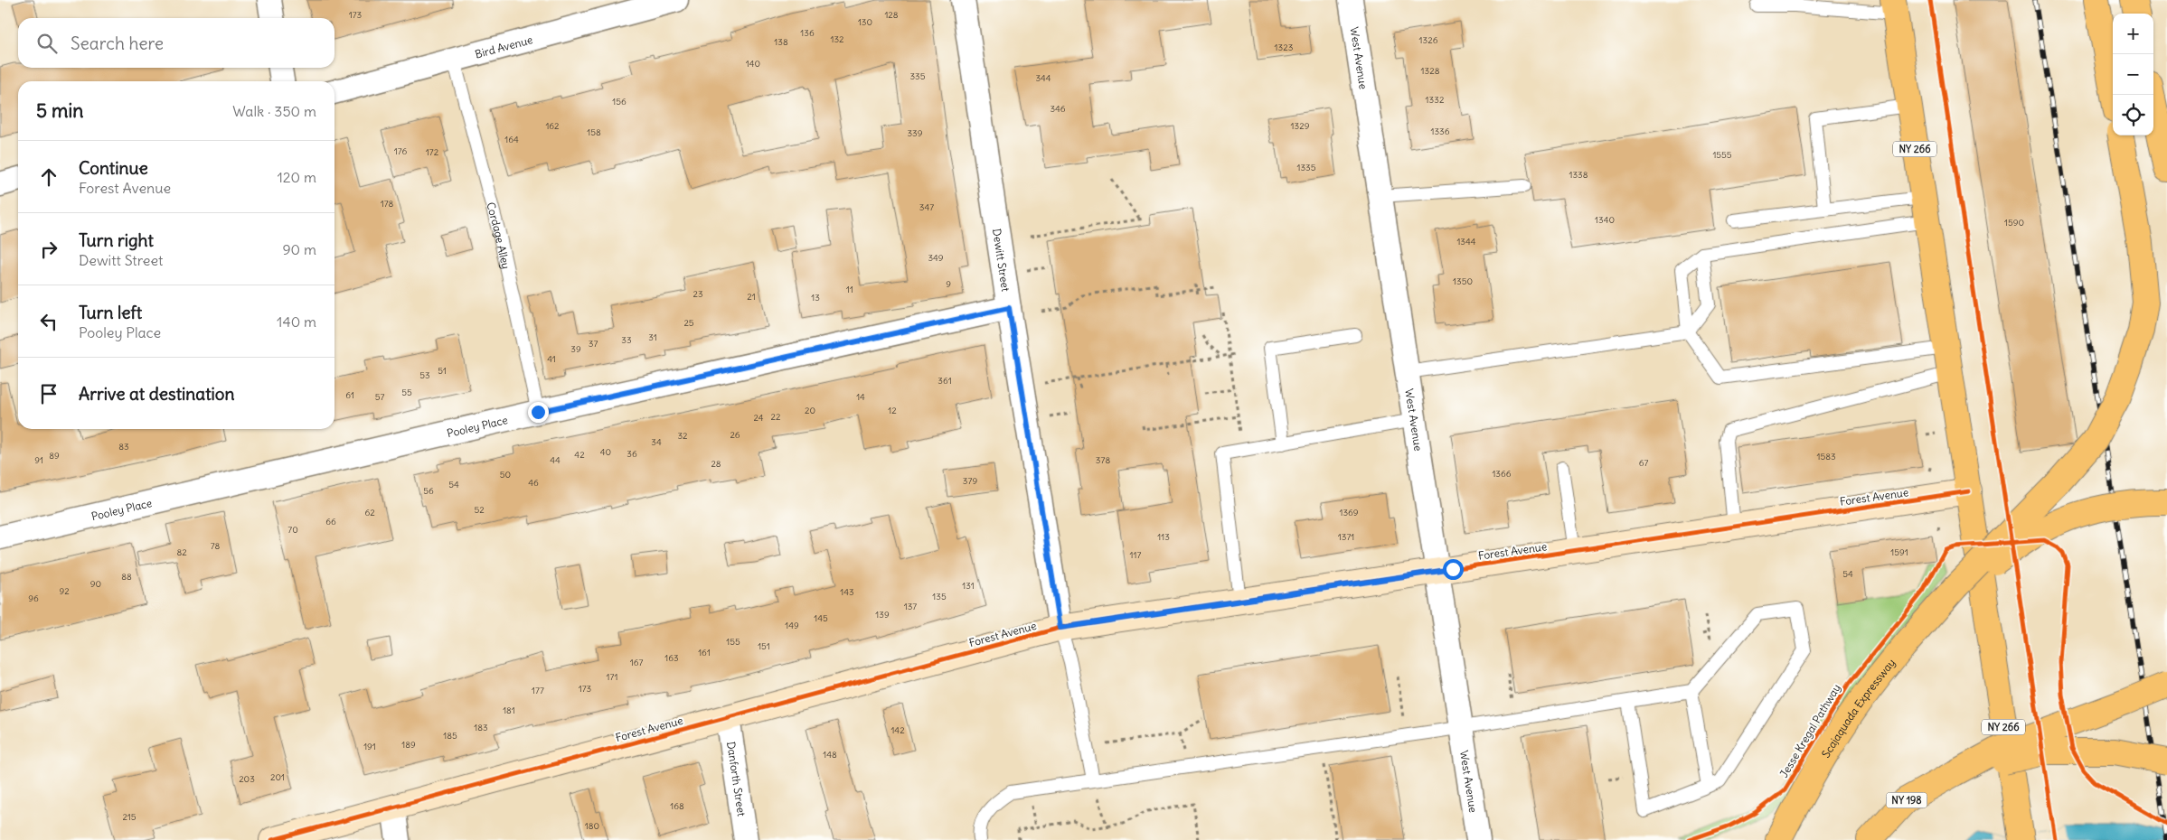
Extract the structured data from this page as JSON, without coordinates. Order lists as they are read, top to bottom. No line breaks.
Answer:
{"streets":{"main road":["NY 266","Scajaquada Expressway","NY 198"],"street":["Bird Avenue","West Avenue","Dewitt Street","Pooley Place","Forest Avenue","Danforth Street"],"lane":["Cordage Alley"],"cycle path":["Jesse Kregal Pathway"]},"crossings":[["Bird Avenue","Cordage Alley"],["West Avenue","Forest Avenue"],["NY 266","Forest Avenue"],["Cordage Alley","Pooley Place"],["Dewitt Street","Pooley Place"],["Dewitt Street","Forest Avenue"],["Forest Avenue","Danforth Street"]],"house_numbers":["173","128","130","136","132","1326","138","1323","140","1328","335","344","1332","156","346","162","1329","1336","158","339","164","176","172","1555","1335","1338","178","347","1340","1590","1344","349","1350","9","11","23","21","13","25","31","33","37","39","41","51","53","361","55","61","57","14","20","12","22","24","26","32","34","83","40","36","42","89","1583","91","44","378","67","28","1366","50","379","46","54","56","52","62","1369","66","70","113","1371","78","82","1591","117","54","88","90","131","92","143","135","96","137","139","145","149","155","151","161","163","167","171","173","177","181","183","142","185","189","191","148","201","203","168","215","180"],"page":{"map_buttons":["+","−"],"search":"Search here","heading":["5 min","Walk · 350 m"],"list":[["Continue","Forest Avenue","120 m"],["Turn right","Dewitt Street","90 m"],["Turn left","Pooley Place","140 m"],"Arrive at destination"]}}
